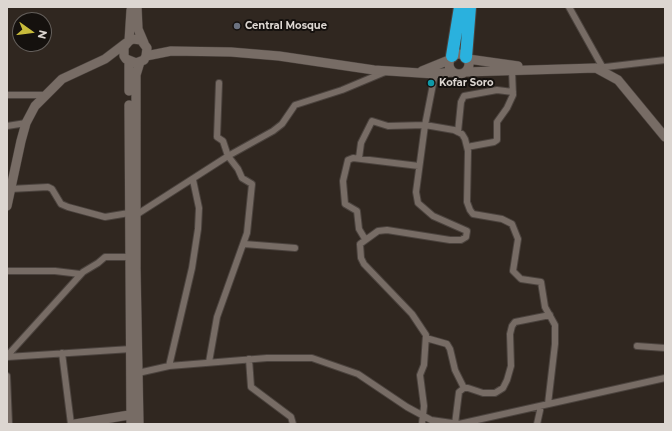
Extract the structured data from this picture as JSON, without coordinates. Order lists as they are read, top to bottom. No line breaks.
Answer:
{"places":["Central Mosque","Kofar Soro"],"north":"right"}
